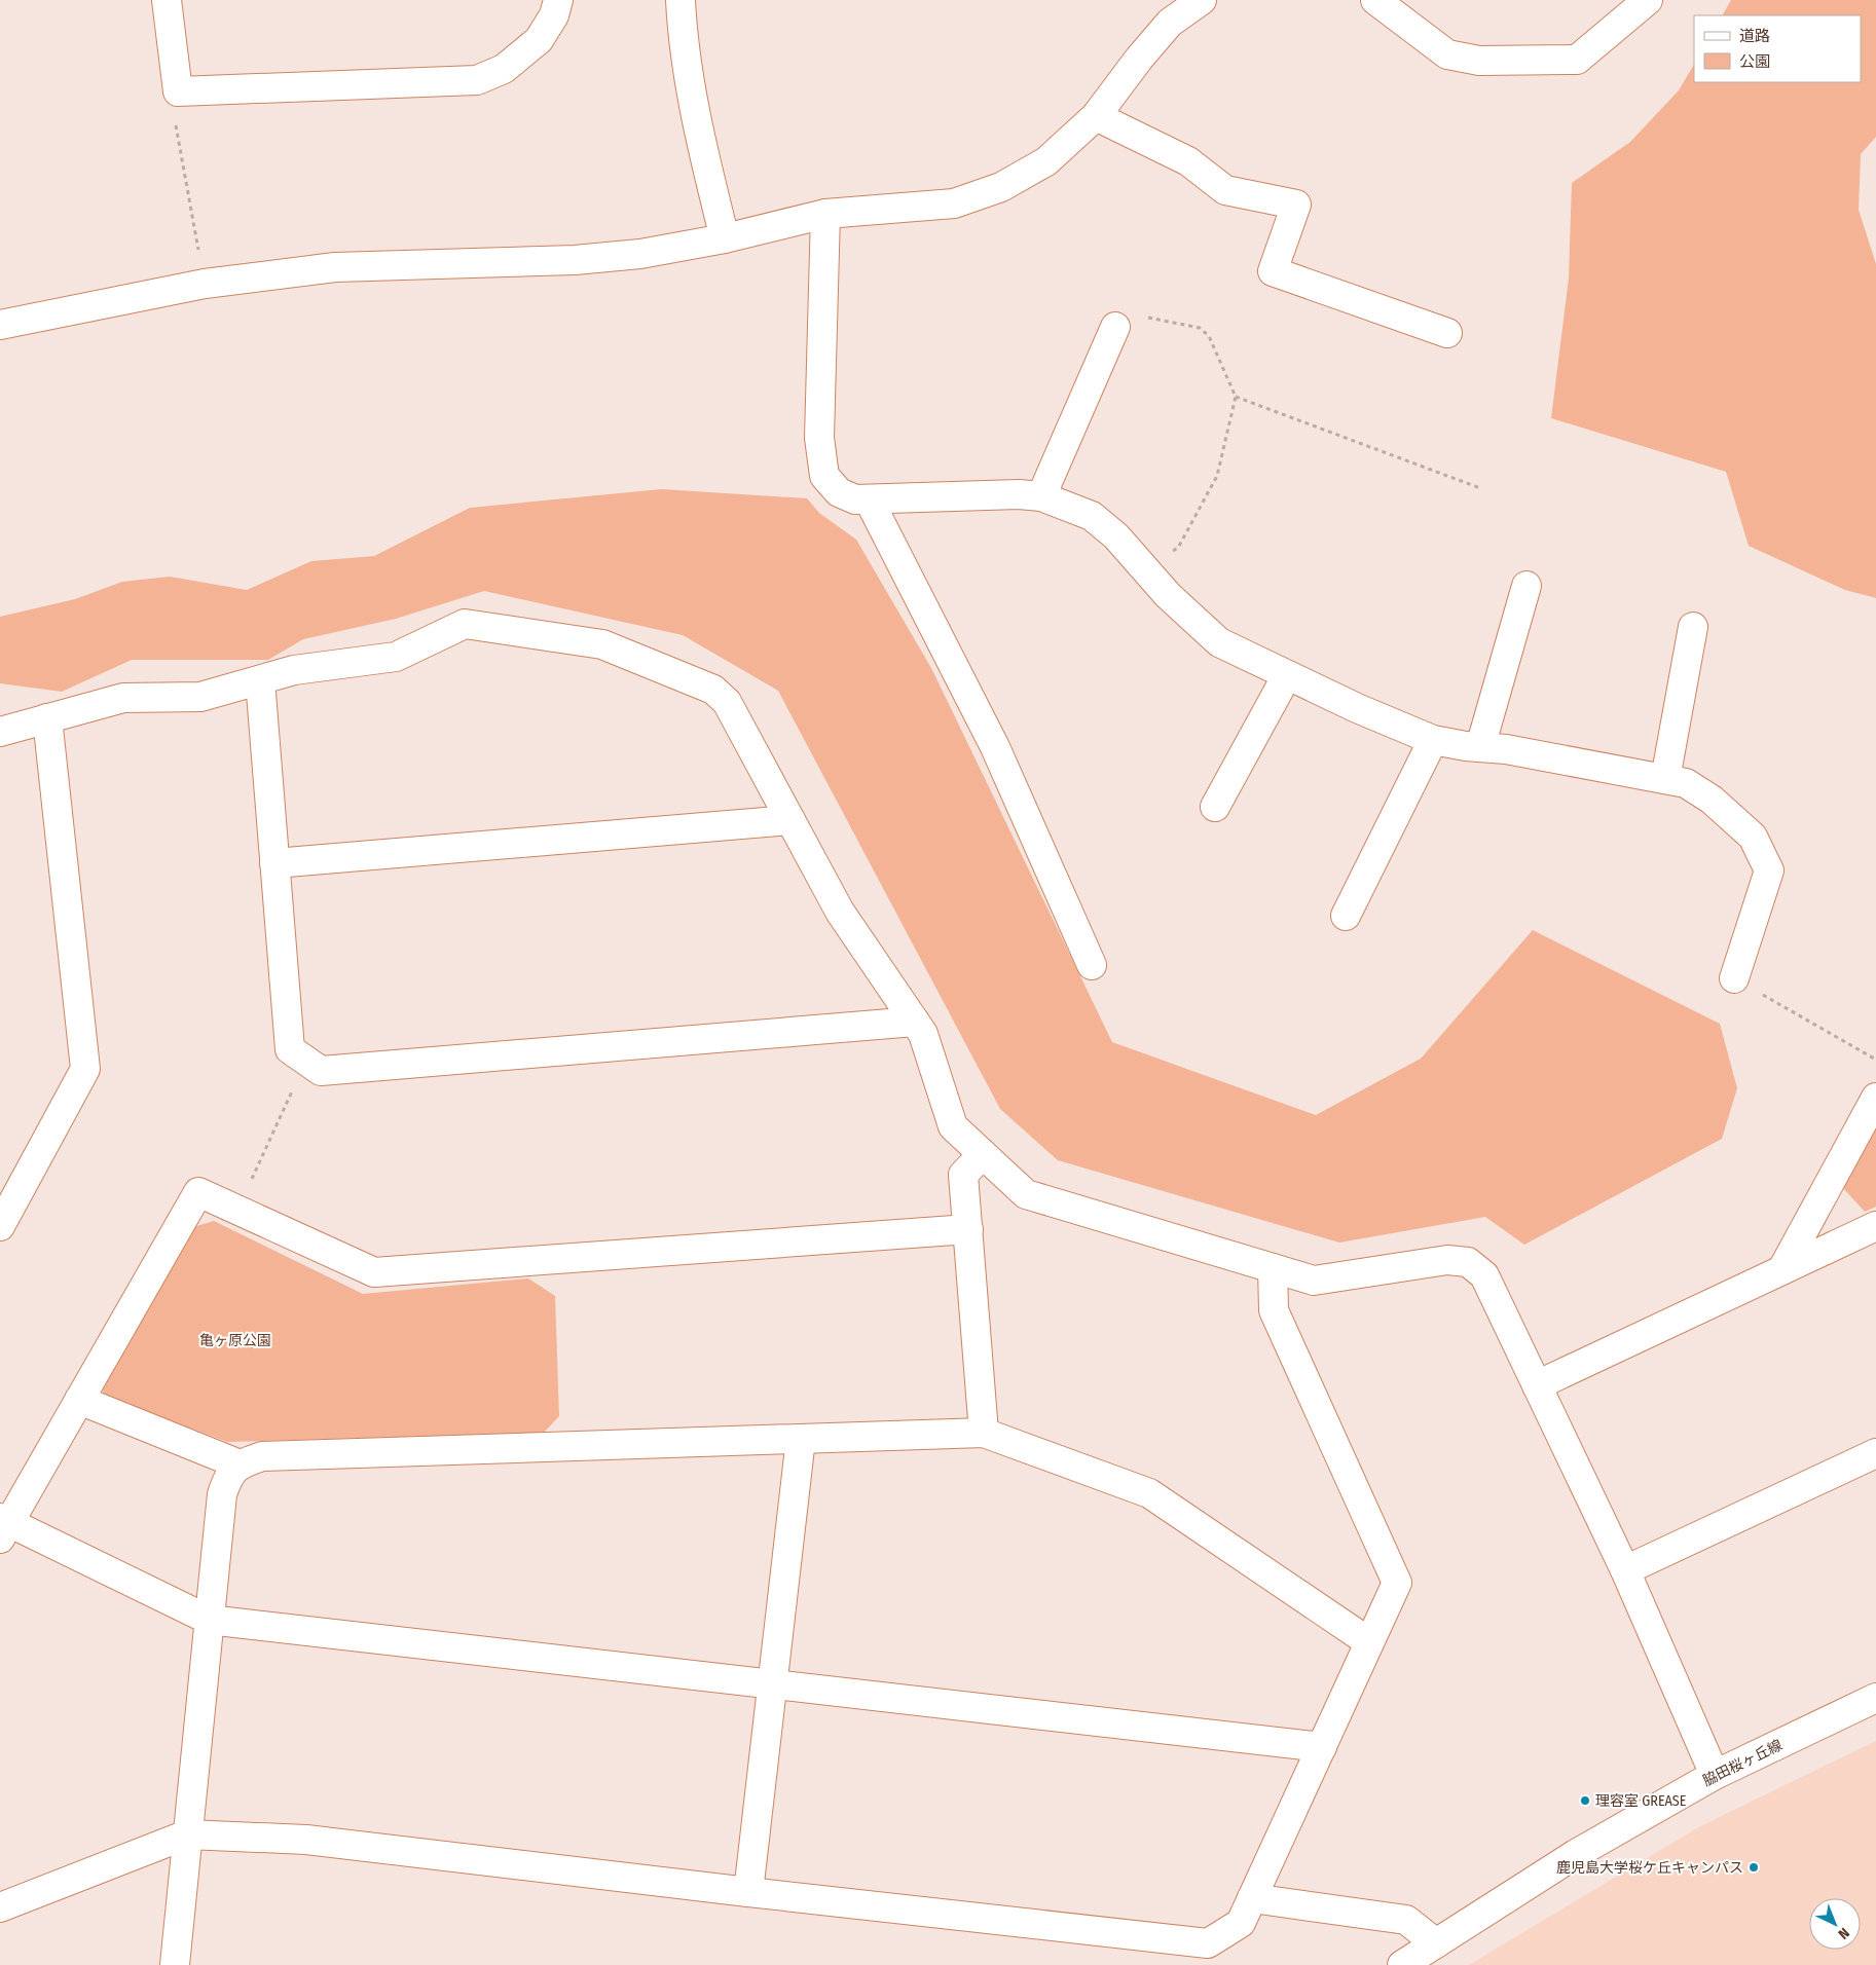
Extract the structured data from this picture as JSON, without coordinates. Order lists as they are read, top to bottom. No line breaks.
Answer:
{"streets":{"street":["脇田桜ヶ丘線"]},"parks":["亀ヶ原公園"],"places":["理容室 GREASE","鹿児島大学桜ケ丘キャンパス"],"legend":["道路","公園"],"north":"bottom right"}
